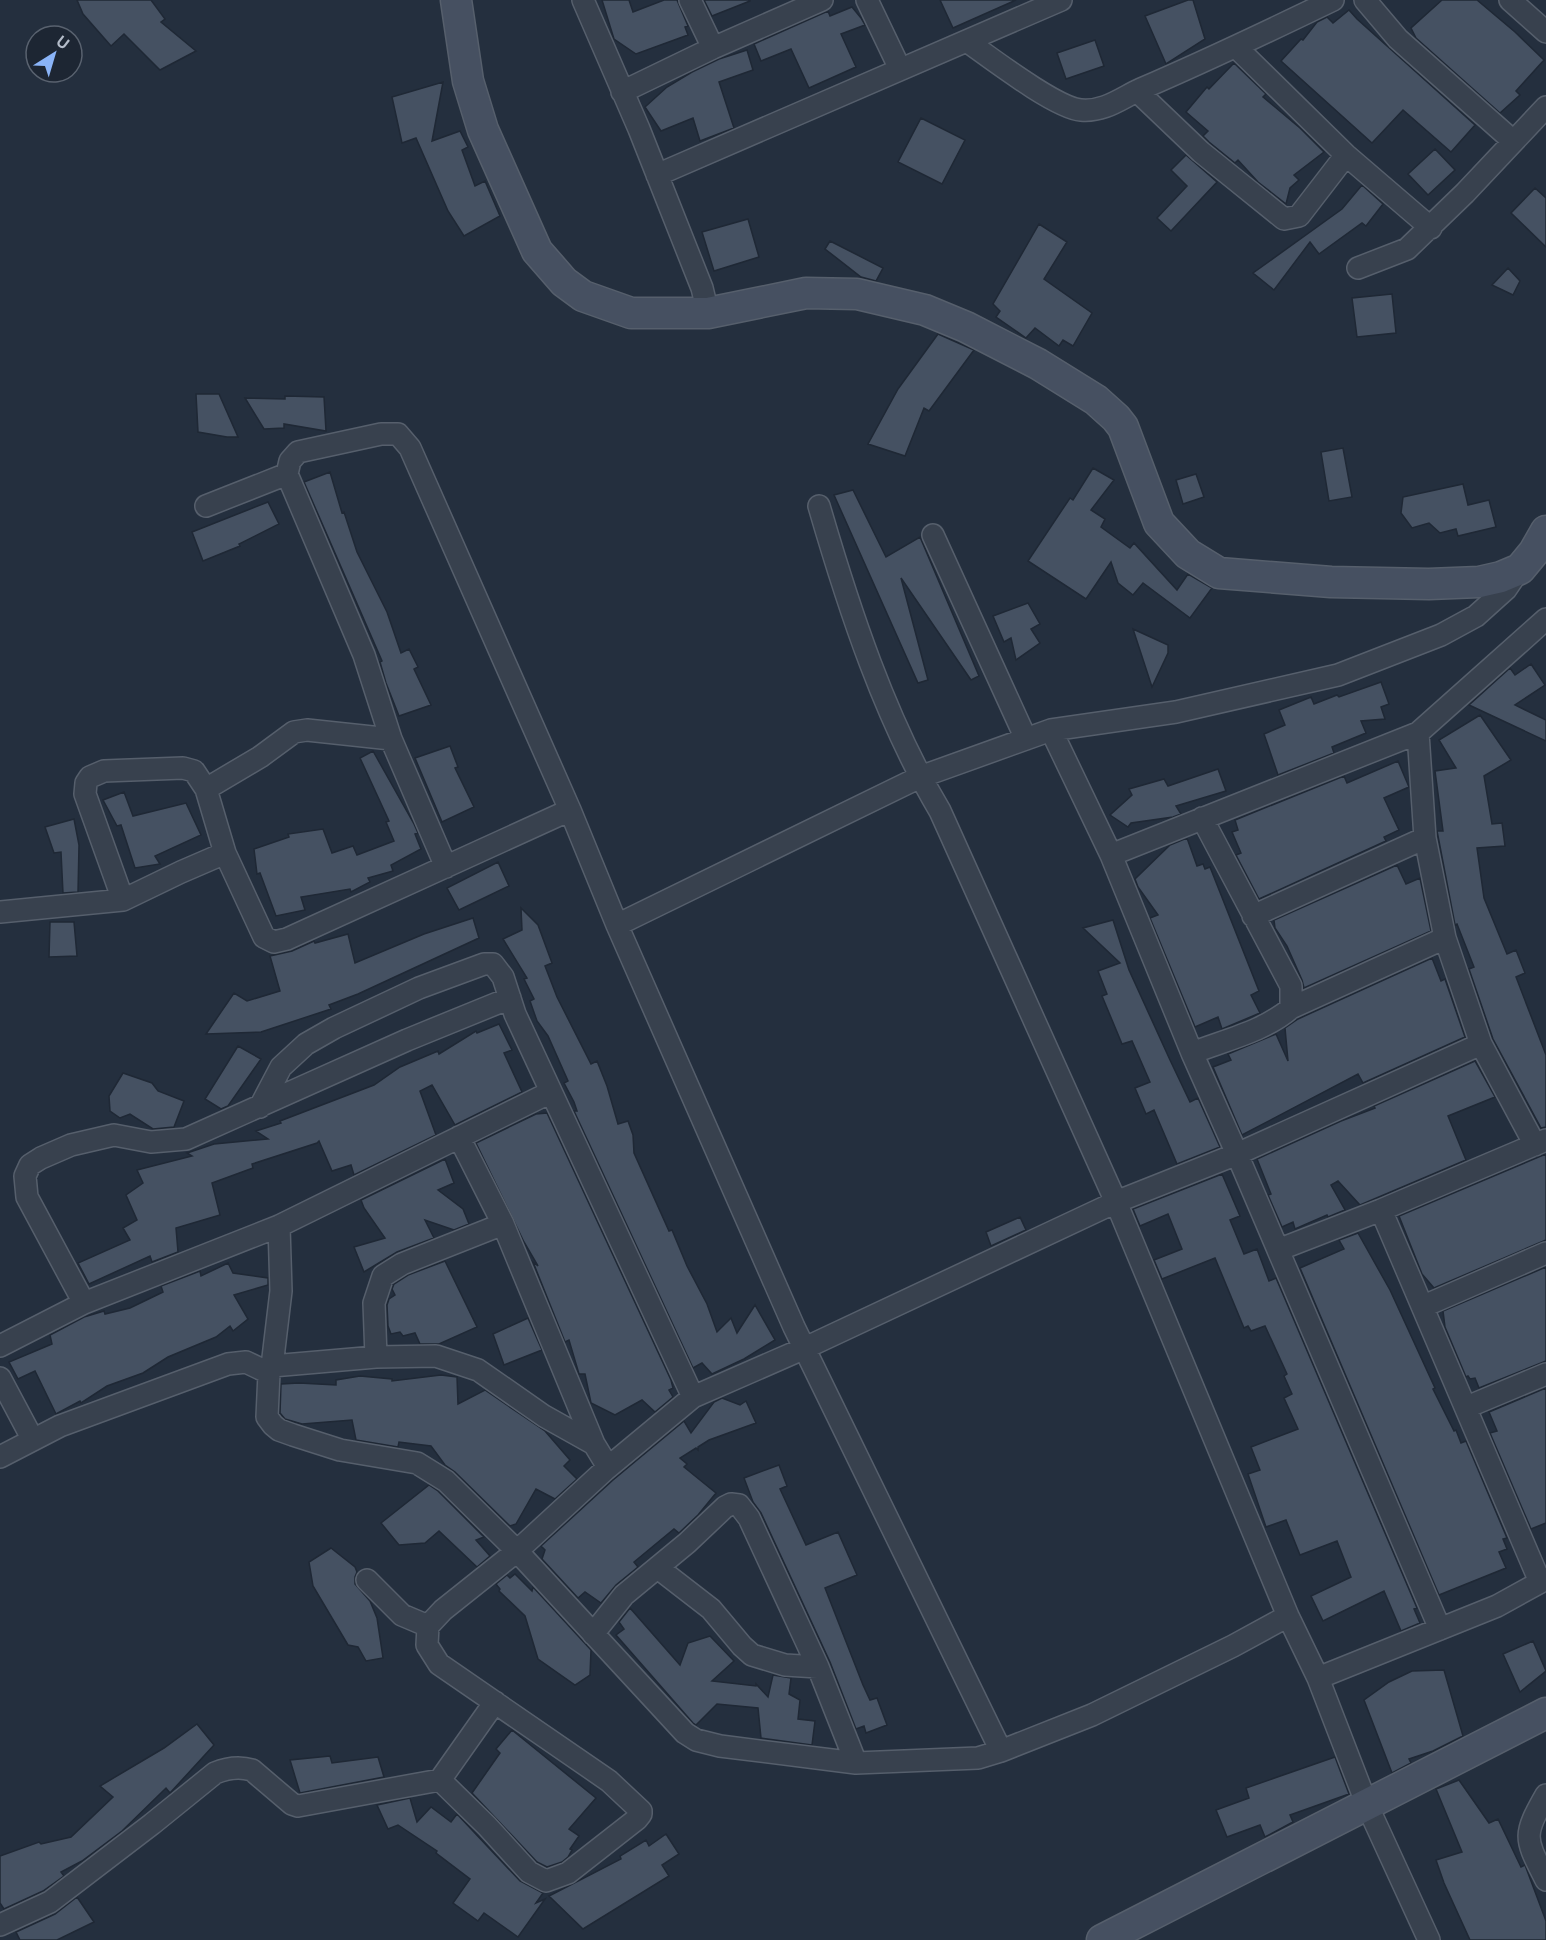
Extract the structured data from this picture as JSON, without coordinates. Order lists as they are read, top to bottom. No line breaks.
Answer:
{"north":"top right"}
